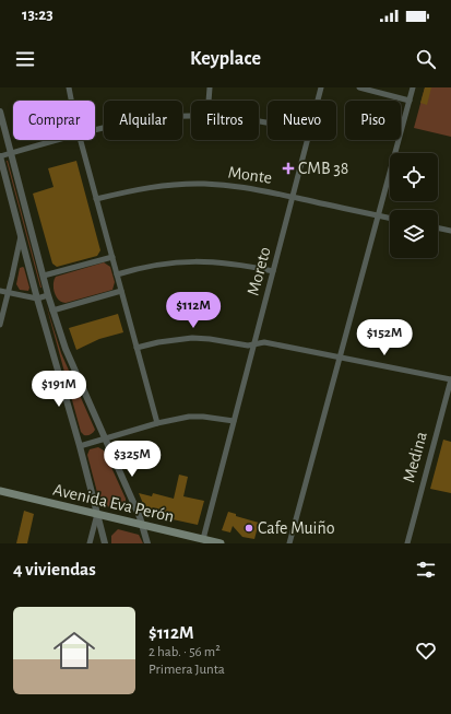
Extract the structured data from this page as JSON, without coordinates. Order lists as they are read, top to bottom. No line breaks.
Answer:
{"streets":{"main road":["Avenida Eva Perón"],"street":["Monte","Moreto","Medina"]},"crossings":[["Monte","Moreto"],["Moreto","Avenida Eva Perón"]],"places":{"health":["CMB 38"],"other":["Cafe Muiño"]},"page":{"status":"13:23","header":"Keyplace","chip":["Comprar","Alquilar","Filtros","Nuevo","Piso"],"price":["$112M","$152M","$191M","$325M"],"heading":"4 viviendas","list":[{"name":"$112M","note":"2 hab. · 56 m² · Primera Junta"}]}}
